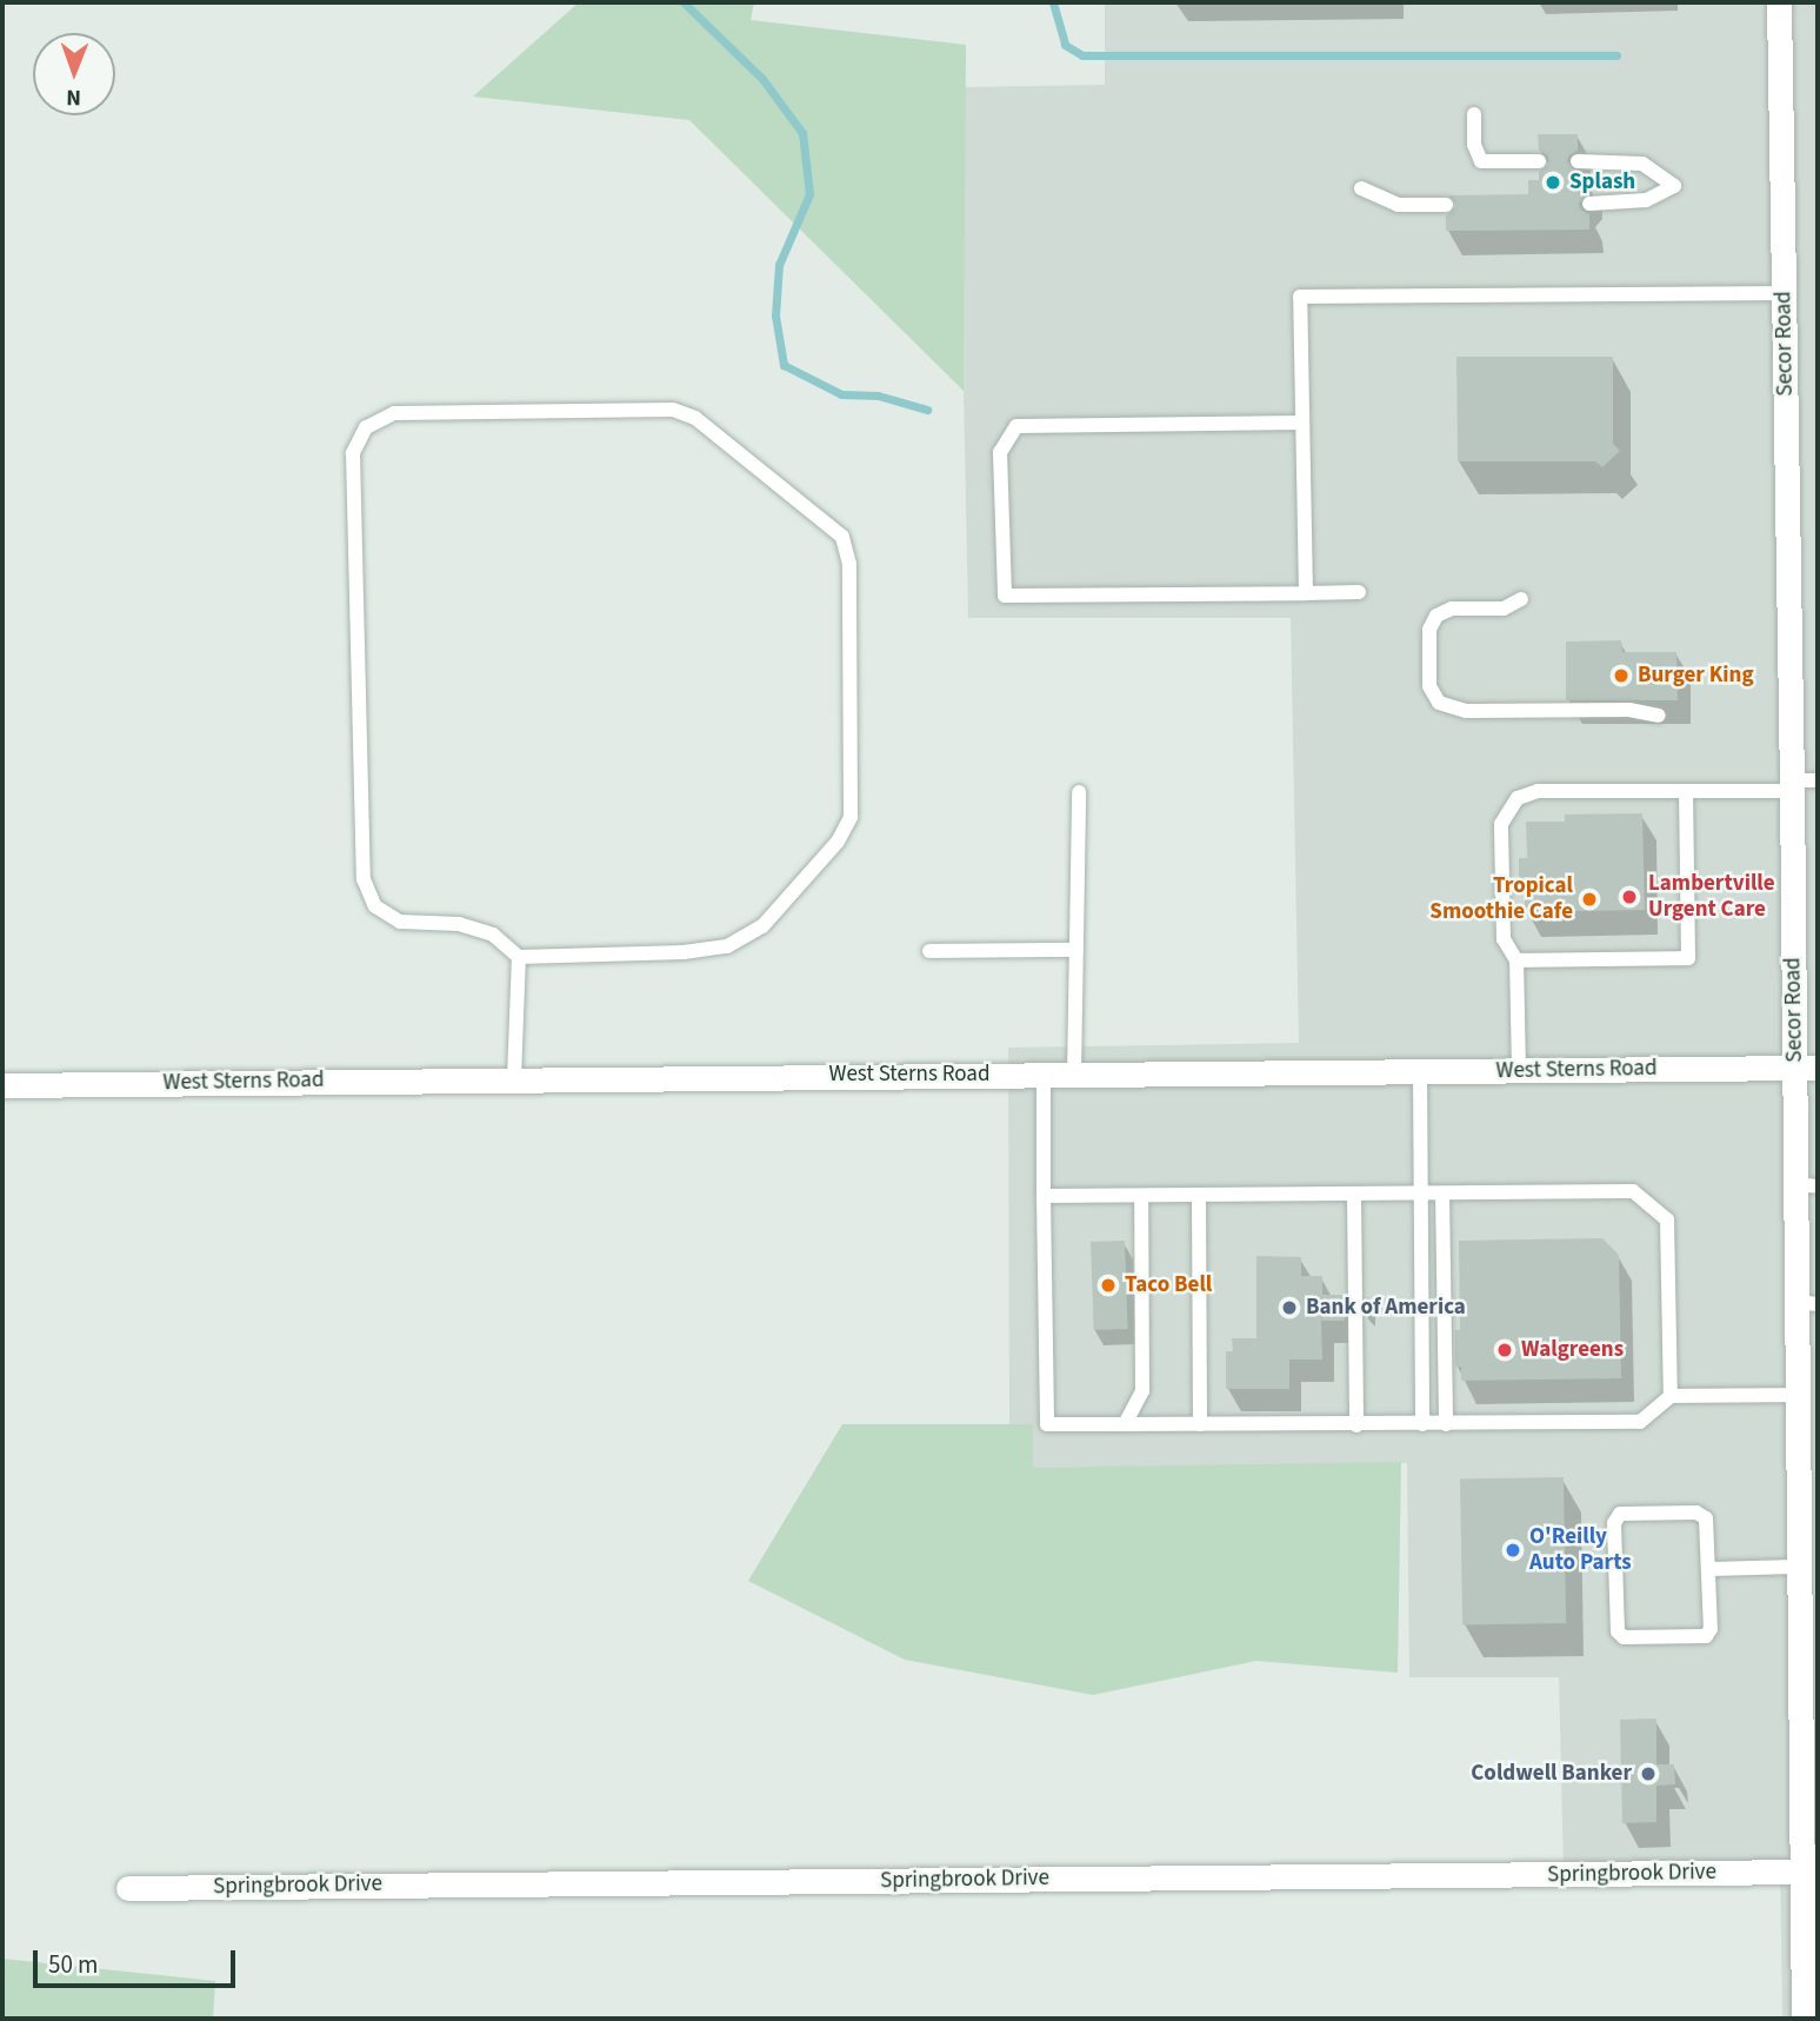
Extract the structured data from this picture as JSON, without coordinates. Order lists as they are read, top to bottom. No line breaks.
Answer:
{"streets":{"street":["Secor Road","West Sterns Road","Springbrook Drive"]},"crossings":[["Secor Road","West Sterns Road"],["Secor Road","Springbrook Drive"]],"places":["Splash","Burger King","Lambertville Urgent Care","Tropical Smoothie Cafe","Taco Bell","Bank of America","Walgreens","O'Reilly Auto Parts","Coldwell Banker"],"scale_bar":"50 m","north":"bottom"}
